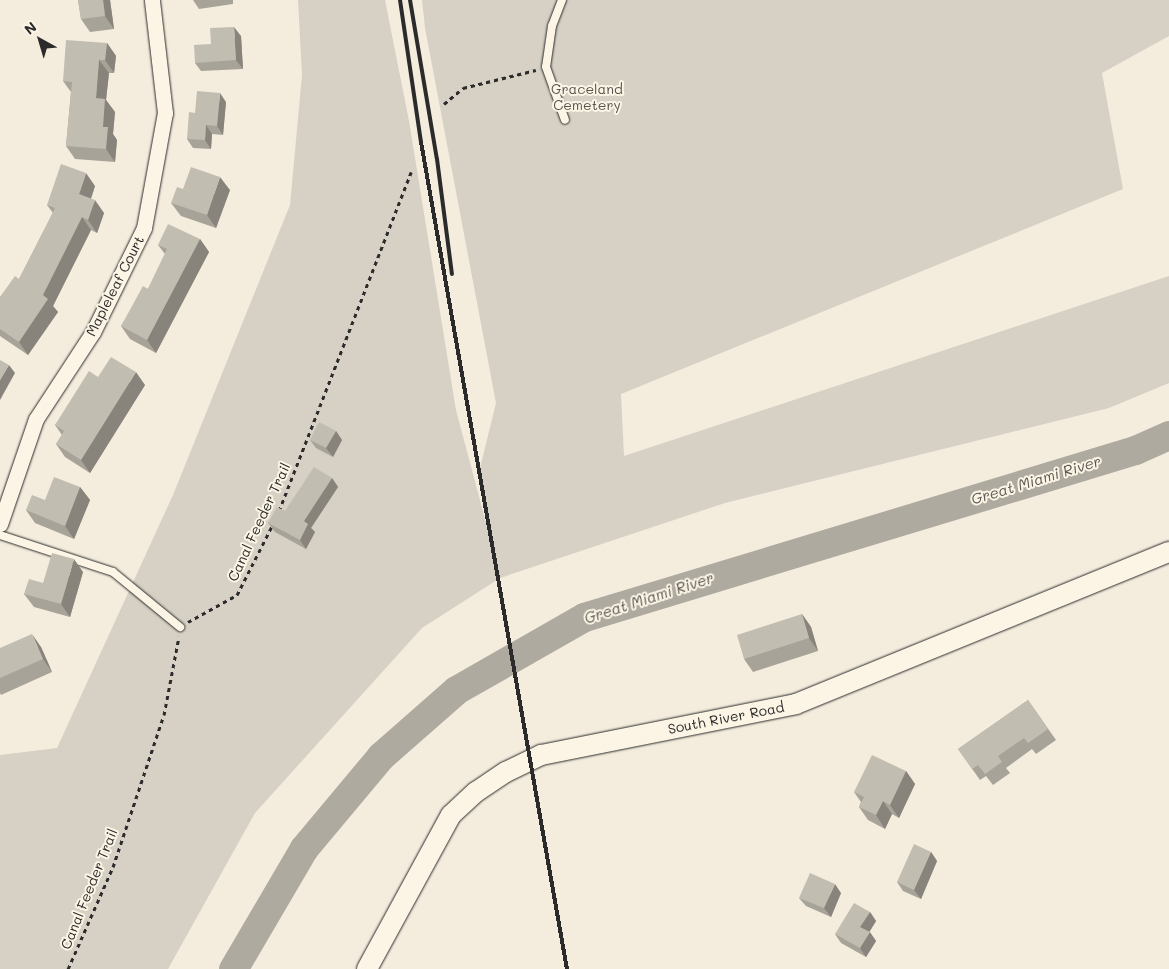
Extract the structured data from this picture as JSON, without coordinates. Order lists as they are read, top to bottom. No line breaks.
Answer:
{"streets":{"street":["Mapleleaf Court","South River Road"],"path":["Canal Feeder Trail"]},"water":["Great Miami River"],"parks":["Graceland Cemetery"],"north":"top left"}
